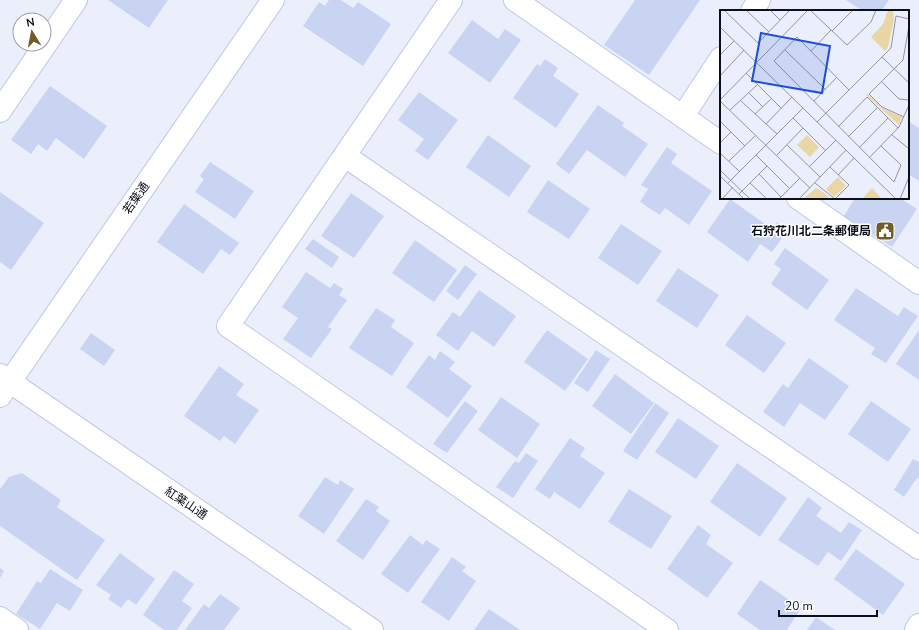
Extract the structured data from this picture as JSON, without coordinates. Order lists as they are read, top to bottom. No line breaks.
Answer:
{"streets":{"street":["若葉通","紅葉山通"]},"crossings":[["若葉通","紅葉山通"]],"places":{"public building":["石狩花川北二条郵便局"]},"scale_bar":"20 m","north":"top"}
